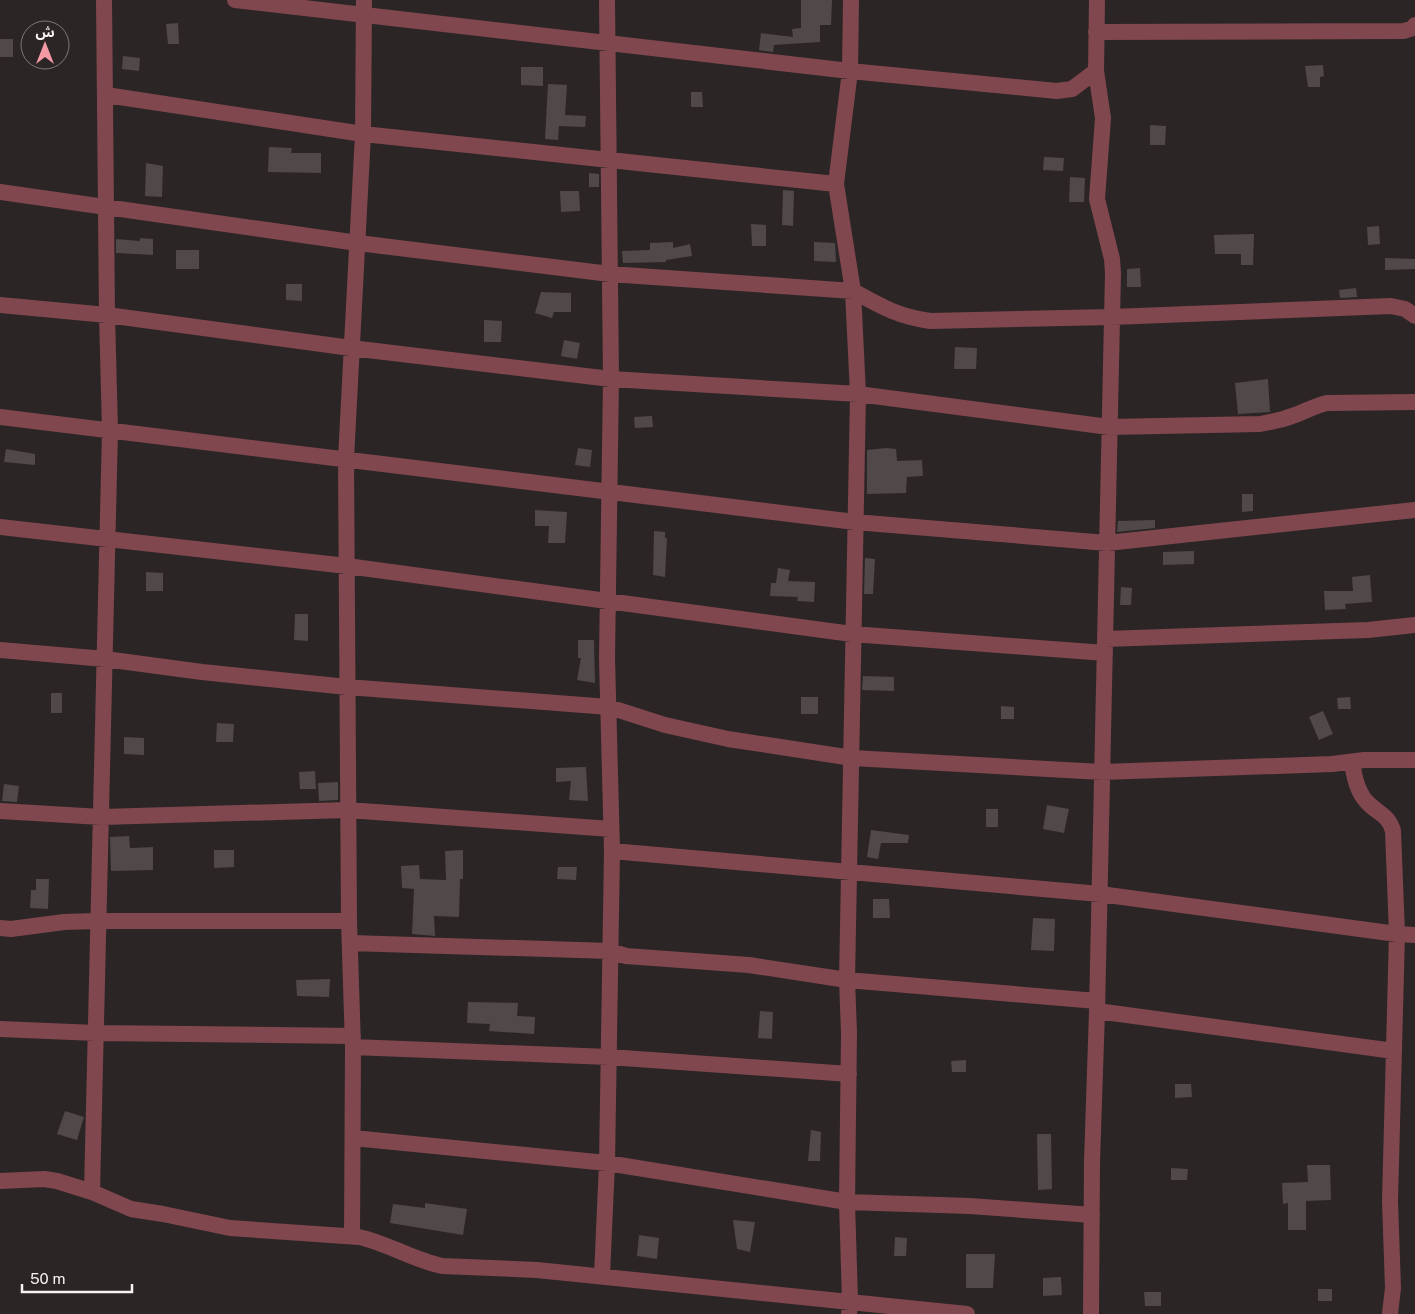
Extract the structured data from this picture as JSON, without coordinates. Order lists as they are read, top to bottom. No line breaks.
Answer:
{"scale_bar":"50 m","north":"top"}
